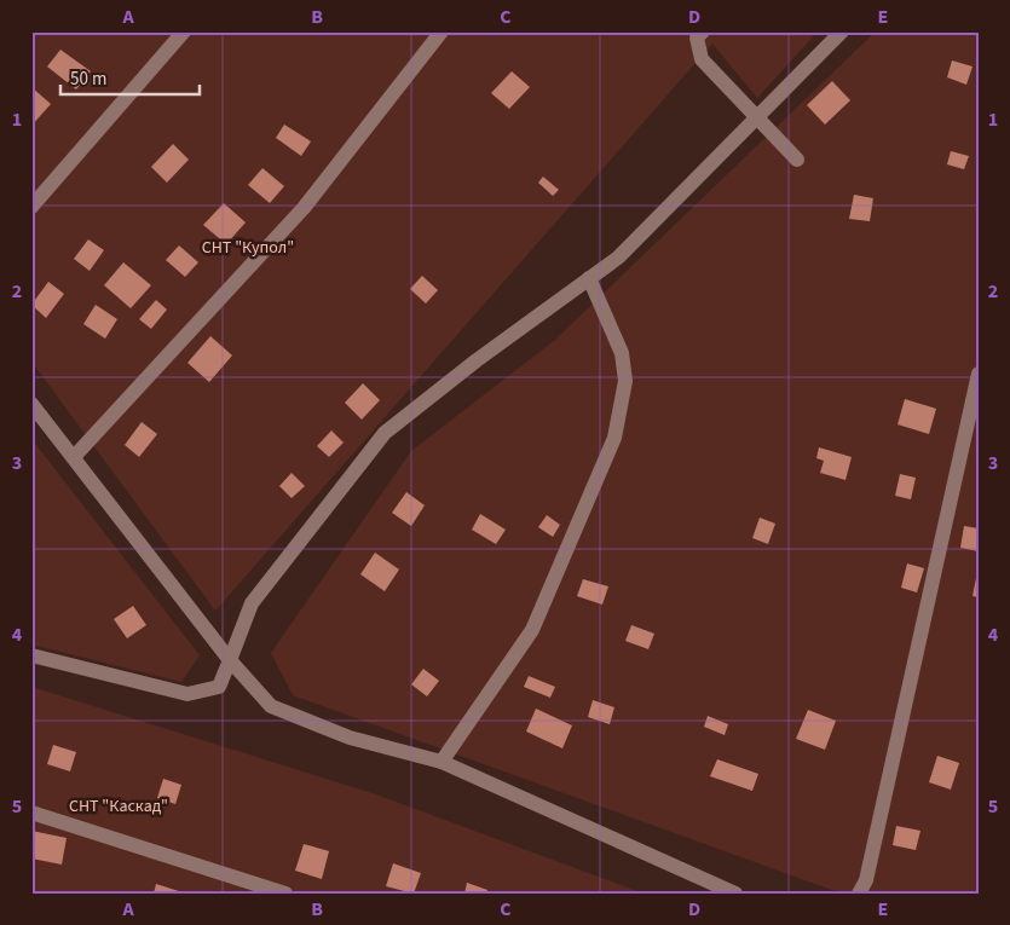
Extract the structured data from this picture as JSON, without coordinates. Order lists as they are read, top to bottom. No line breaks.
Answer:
{"parks":["СНТ \"Купол\"","СНТ \"Каскад\""],"scale_bar":"50 m","grid":{"columns":["A","B","C","D","E"],"rows":["1","2","3","4","5"]}}
